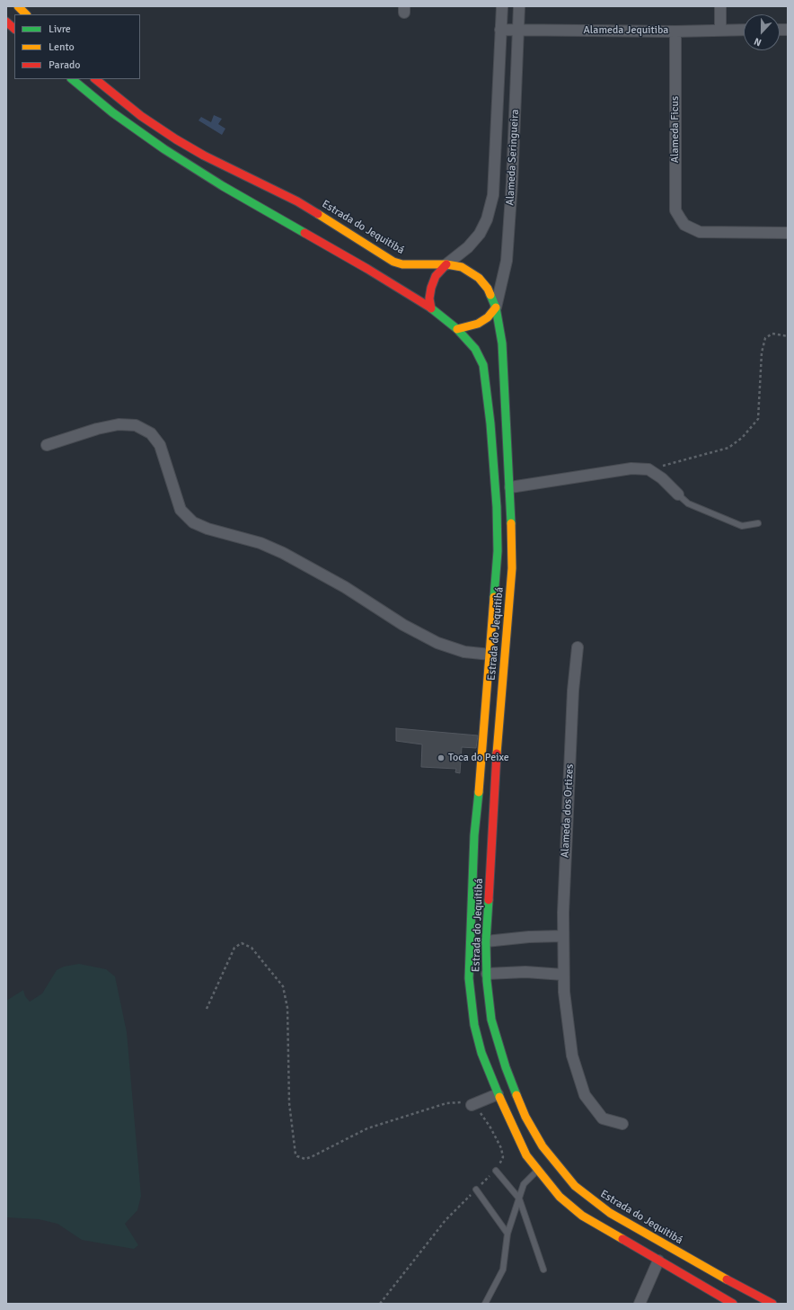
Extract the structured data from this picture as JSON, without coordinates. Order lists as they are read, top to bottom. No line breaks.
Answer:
{"streets":{"main road":["Estrada do Jequitibá"],"street":["Alameda Jequitiba","Alameda Ficus","Alameda Seringueira","Alameda dos Ortizes"]},"crossings":[["Alameda Jequitiba","Alameda Ficus"],["Alameda Jequitiba","Alameda Seringueira"],["Alameda Seringueira","Estrada do Jequitibá"]],"places":["Toca do Peixe"],"legend":["Livre","Lento","Parado"],"north":"bottom"}
